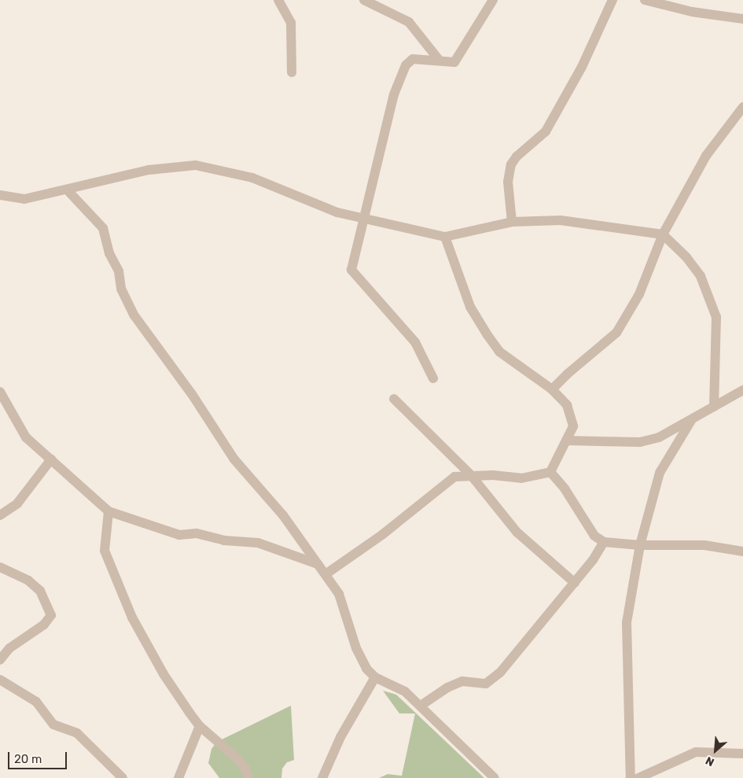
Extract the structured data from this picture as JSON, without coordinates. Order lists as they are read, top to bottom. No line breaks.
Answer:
{"scale_bar":"20 m","north":"bottom left"}
